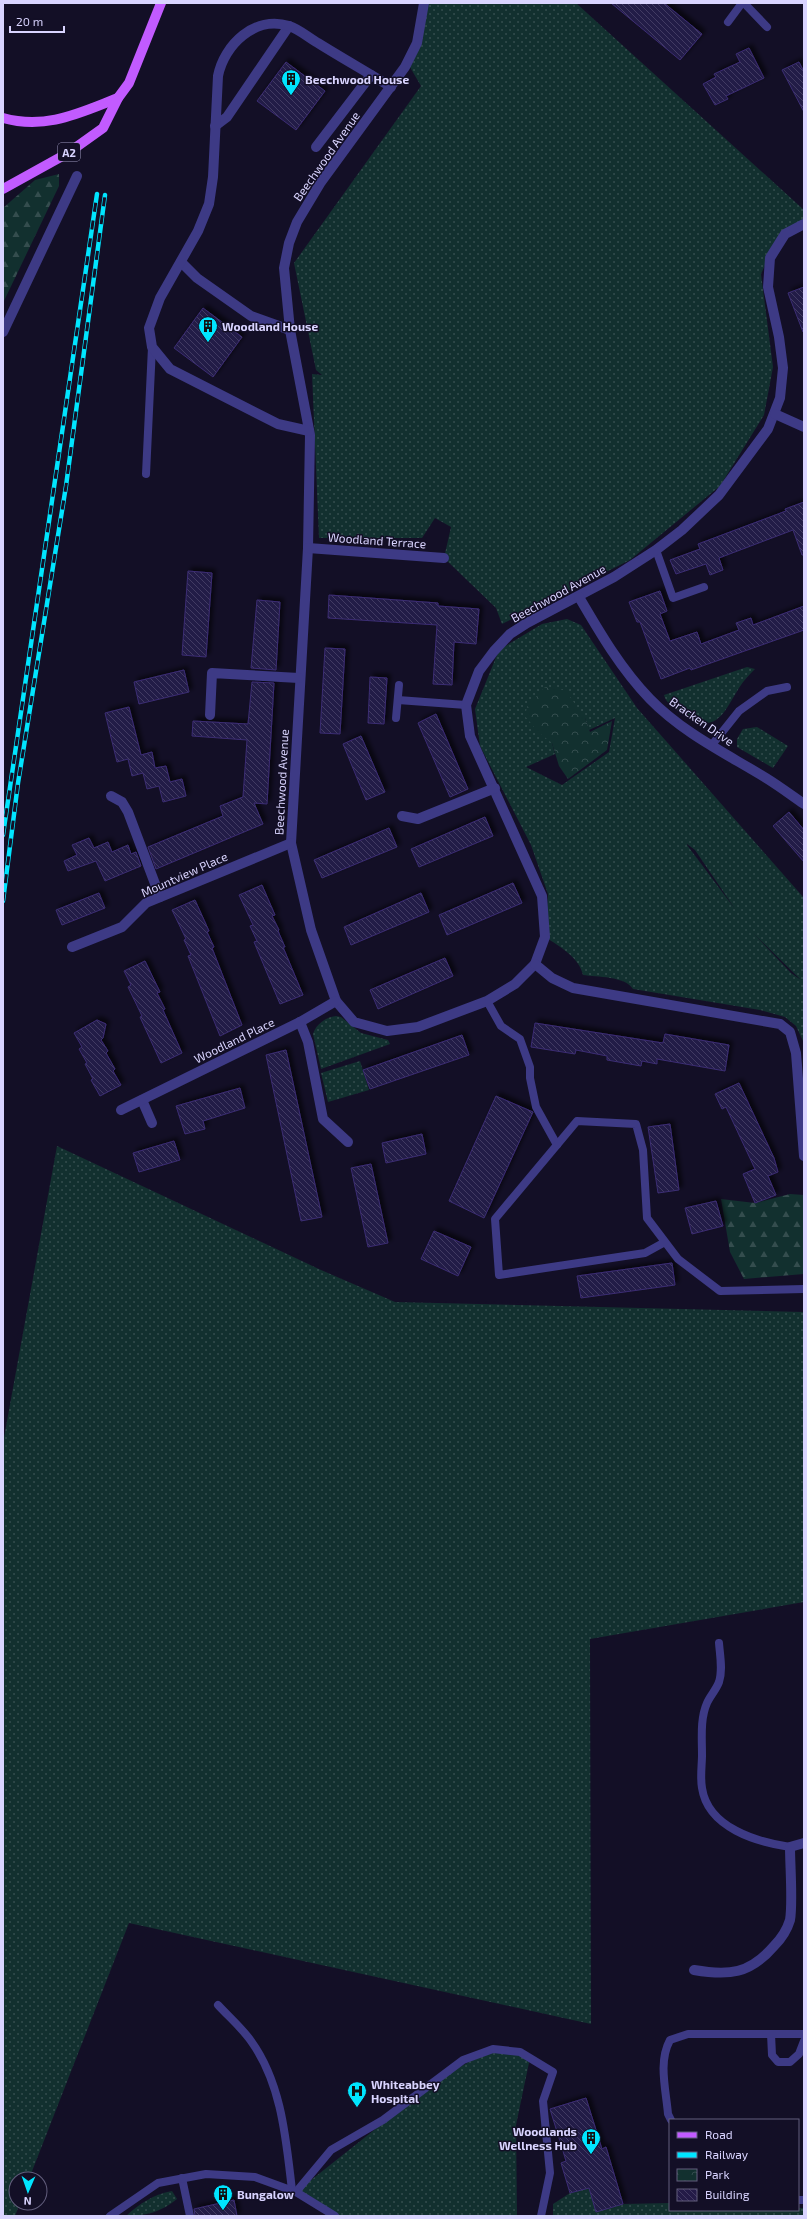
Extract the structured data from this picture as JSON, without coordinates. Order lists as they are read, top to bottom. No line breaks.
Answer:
{"streets":{"main road":["A2"],"street":["Beechwood Avenue","Woodland Terrace","Bracken Drive","Mountview Place","Woodland Place"]},"crossings":[["Beechwood Avenue","Woodland Terrace"],["Beechwood Avenue","Bracken Drive"],["Beechwood Avenue","Mountview Place"],["Beechwood Avenue","Woodland Place"]],"places":{"building":["Beechwood House","Woodland House","Woodlands Wellness Hub","Bungalow"],"hospital":["Whiteabbey Hospital"]},"legend":["Road","Railway","Park","Building"],"scale_bar":"20 m","north":"bottom"}
